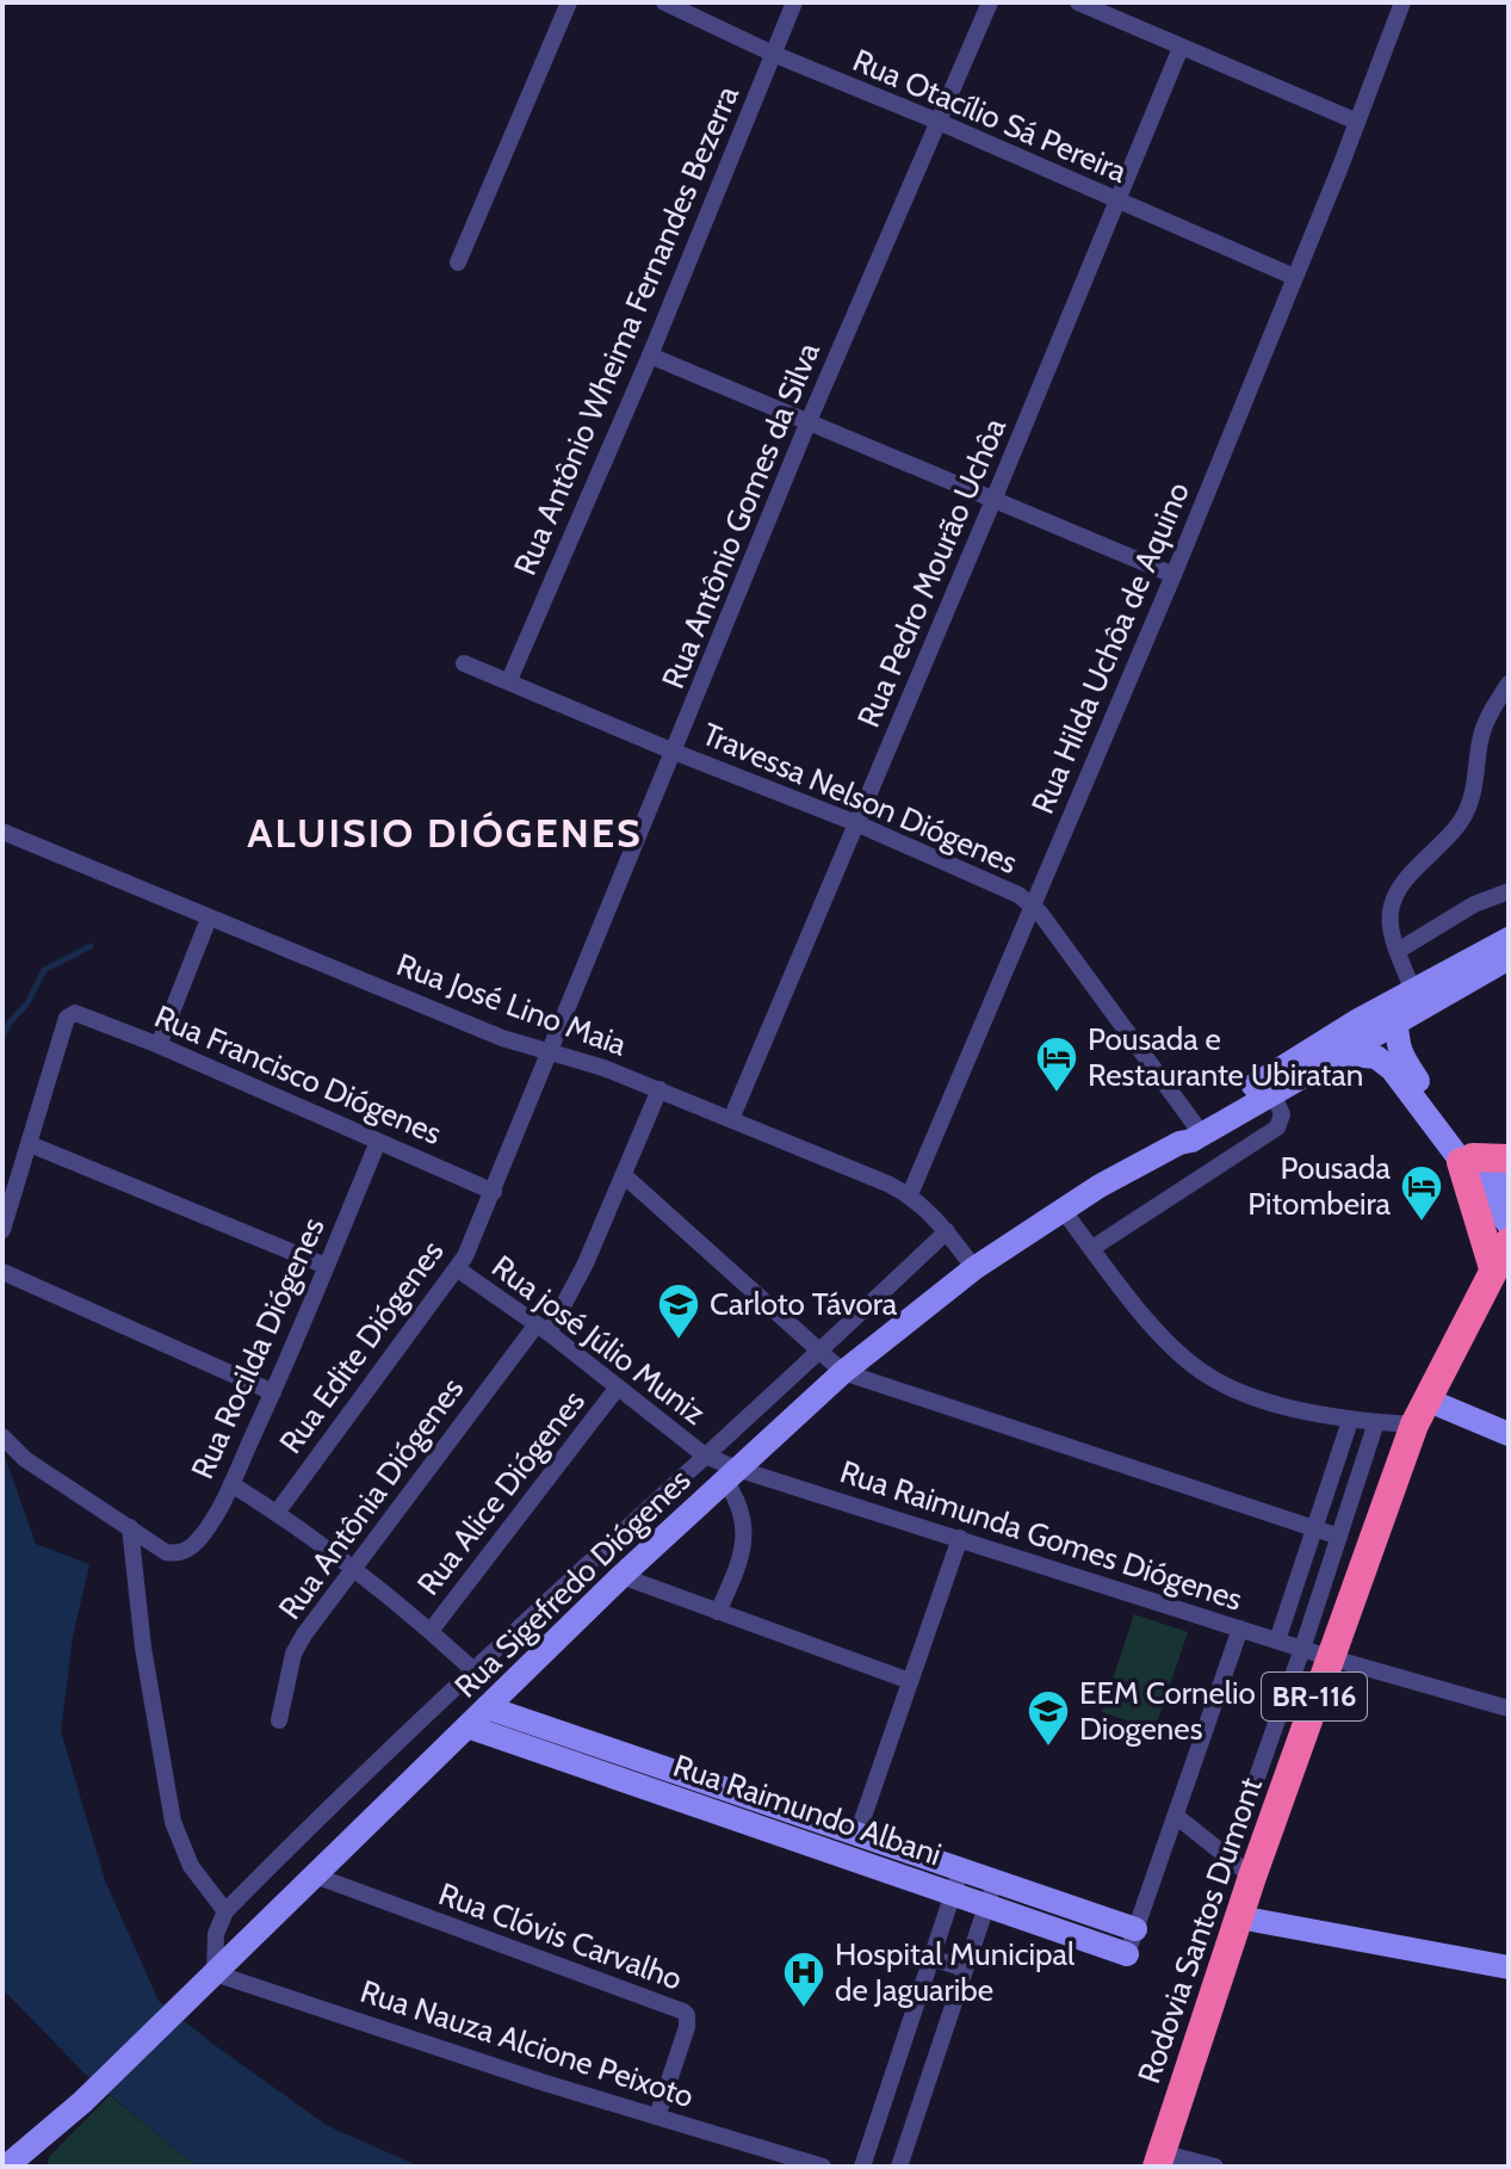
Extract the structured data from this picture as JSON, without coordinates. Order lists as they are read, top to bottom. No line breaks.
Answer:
{"streets":{"highway":["BR-116","Rodovia Santos Dumont"],"street":["Rua Otacílio Sá Pereira","Rua Antônio Wheima Fernandes Bezerra","Rua Antônio Gomes da Silva","Rua Pedro Mourão Uchôa","Rua Hilda Uchôa de Aquino","Travessa Nelson Diógenes","Rua José Lino Maia","Rua Francisco Diógenes","Rua josé Júlio Muniz","Rua Edite Diógenes","Rua Rocilda Diógenes","Rua Alice Diógenes","Rua Antônia Diógenes","Rua Raimunda Gomes Diógenes","Rua Sigefredo Diógenes","Rua Raimundo Albani","Rua Clóvis Carvalho","Rua Nauza Alcione Peixoto"]},"crossings":[["Rua Otacílio Sá Pereira","Rua Antônio Wheima Fernandes Bezerra"],["Rua Otacílio Sá Pereira","Rua Antônio Gomes da Silva"],["Rua Otacílio Sá Pereira","Rua Pedro Mourão Uchôa"],["Rua Otacílio Sá Pereira","Rua Hilda Uchôa de Aquino"],["Rua Antônio Wheima Fernandes Bezerra","Travessa Nelson Diógenes"],["Rua Antônio Gomes da Silva","Travessa Nelson Diógenes"],["Rua Antônio Gomes da Silva","Rua José Lino Maia"],["Rua Antônio Gomes da Silva","Rua Edite Diógenes"],["Rua Pedro Mourão Uchôa","Travessa Nelson Diógenes"],["Rua Pedro Mourão Uchôa","Rua José Lino Maia"],["Rua Hilda Uchôa de Aquino","Travessa Nelson Diógenes"],["Rua Hilda Uchôa de Aquino","Rua José Lino Maia"],["Travessa Nelson Diógenes","Rua Sigefredo Diógenes"],["Rua José Lino Maia","Rua Edite Diógenes"],["Rua José Lino Maia","Rua Antônia Diógenes"],["Rua José Lino Maia","Rua Sigefredo Diógenes"],["Rua Francisco Diógenes","Rua Edite Diógenes"],["Rua Francisco Diógenes","Rua Rocilda Diógenes"],["Rua josé Júlio Muniz","Rua Edite Diógenes"],["Rua josé Júlio Muniz","Rua Alice Diógenes"],["Rua josé Júlio Muniz","Rua Antônia Diógenes"],["Rua josé Júlio Muniz","Rua Raimunda Gomes Diógenes"],["Rua josé Júlio Muniz","Rua Sigefredo Diógenes"],["Rua Raimunda Gomes Diógenes","Rua Sigefredo Diógenes"],["Rua Raimunda Gomes Diógenes","Rodovia Santos Dumont"],["Rua Sigefredo Diógenes","Rua Raimundo Albani"],["Rua Sigefredo Diógenes","Rua Clóvis Carvalho"],["Rua Sigefredo Diógenes","Rua Nauza Alcione Peixoto"],["Rua Clóvis Carvalho","Rua Nauza Alcione Peixoto"]],"districts":["ALUISIO DIÓGENES"],"places":{"hotel":["Pousada e Restaurante Ubiratan","Pousada Pitombeira"],"school or university":["Carloto Távora","EEM Cornelio Diogenes"],"hospital":["Hospital Municipal de Jaguaribe"]}}
